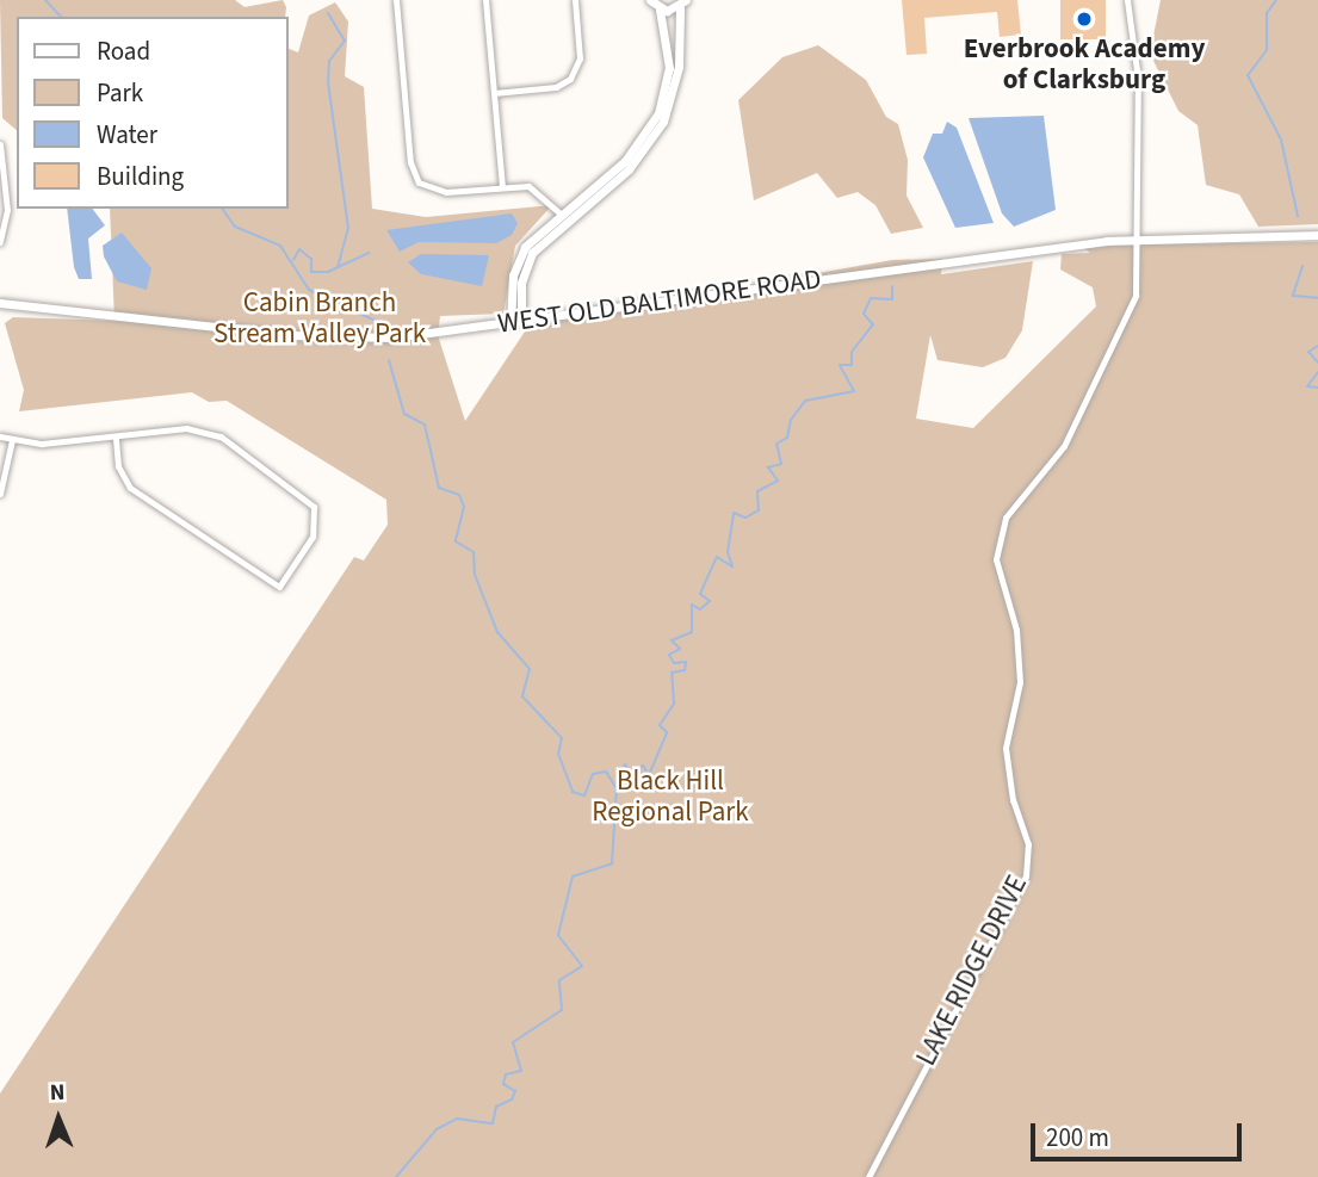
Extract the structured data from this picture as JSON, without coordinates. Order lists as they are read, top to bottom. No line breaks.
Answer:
{"streets":{"street":["WEST OLD BALTIMORE ROAD","LAKE RIDGE DRIVE"]},"crossings":[["WEST OLD BALTIMORE ROAD","LAKE RIDGE DRIVE"]],"parks":["Cabin Branch Stream Valley Park","Black Hill Regional Park"],"places":["Everbrook Academy of Clarksburg"],"legend":["Road","Park","Water","Building"],"scale_bar":"200 m","north":"top"}
